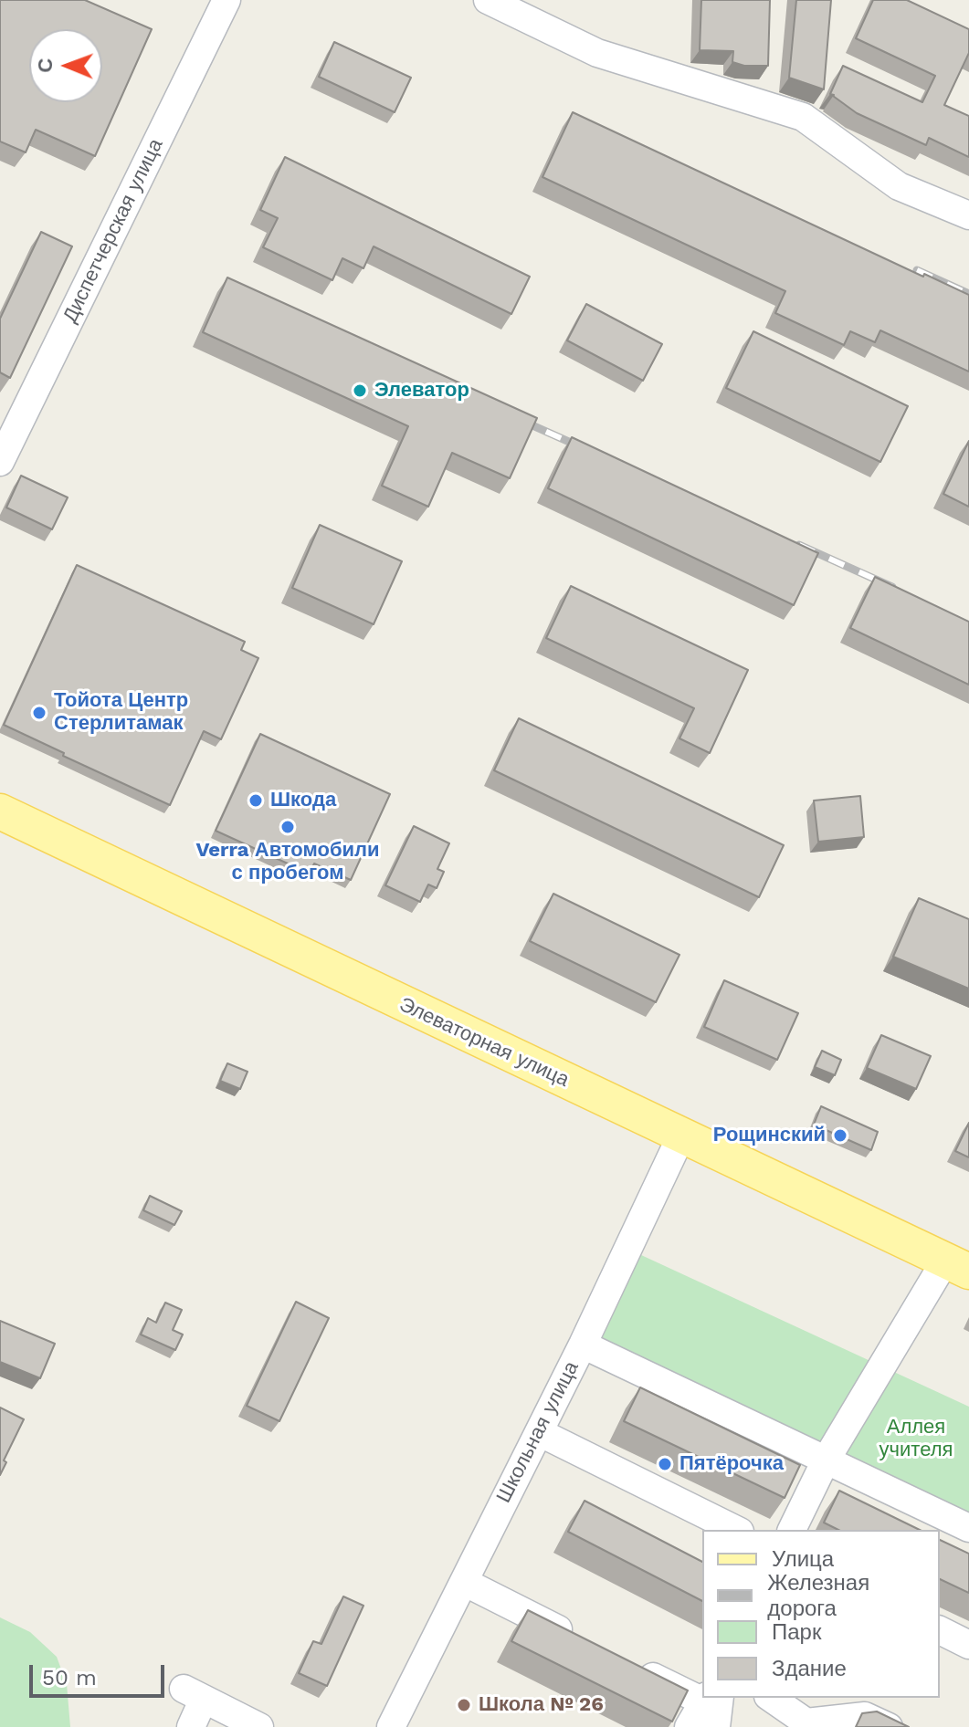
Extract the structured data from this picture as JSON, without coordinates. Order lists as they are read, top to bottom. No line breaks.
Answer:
{"streets":{"main road":["Элеваторная улица"],"street":["Диспетчерская улица","Школьная улица"]},"crossings":[["Элеваторная улица","Школьная улица"]],"parks":["Аллея учителя"],"places":["Элеватор","Тойота Центр Стерлитамак","Шкода","Verra Автомобили с пробегом","Рощинский","Пятёрочка","Школа № 26"],"legend":["Улица","Железная дорога","Парк","Здание"],"scale_bar":"50 m","north":"left"}
